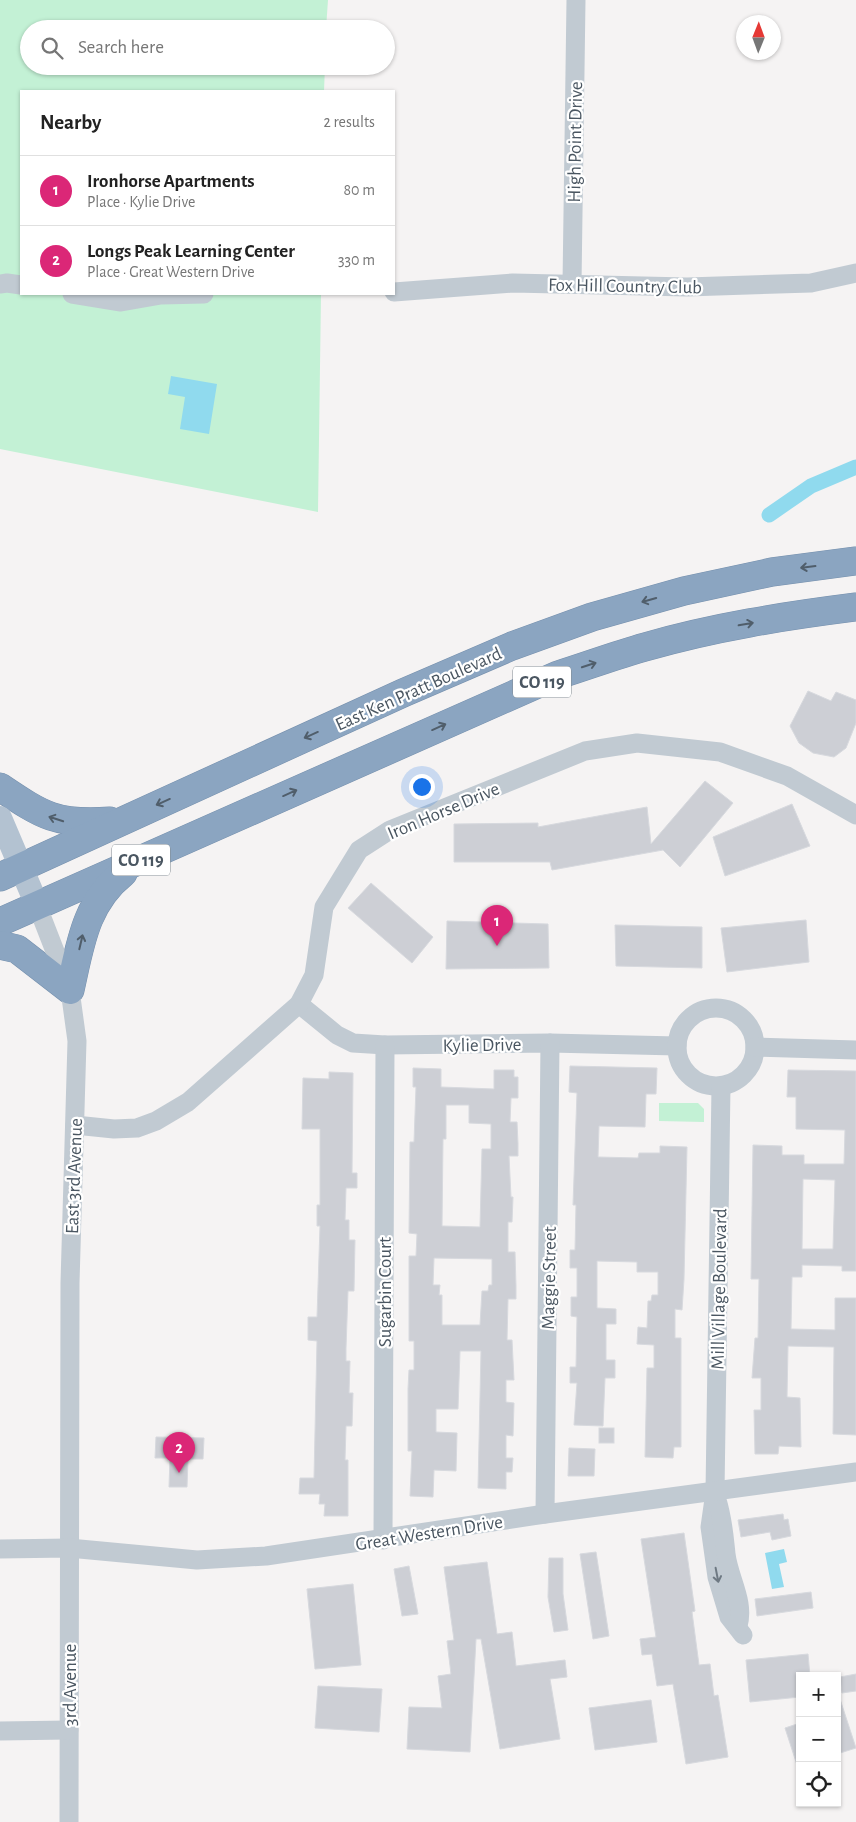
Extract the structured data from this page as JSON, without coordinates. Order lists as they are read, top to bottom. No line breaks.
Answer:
{"streets":{"highway":["CO 119","East Ken Pratt Boulevard"],"main road":["East 3rd Avenue"],"street":["High Point Drive","Fox Hill Country Club","Iron Horse Drive","Kylie Drive","Maggie Street","Mill Village Boulevard","Sugarbin Court","Great Western Drive","3rd Avenue"]},"crossings":[["High Point Drive","Fox Hill Country Club"],["CO 119","East 3rd Avenue"],["East Ken Pratt Boulevard","East 3rd Avenue"],["Iron Horse Drive","Kylie Drive"],["Iron Horse Drive","East 3rd Avenue"],["Kylie Drive","Maggie Street"],["Kylie Drive","Mill Village Boulevard"],["Kylie Drive","Sugarbin Court"],["East 3rd Avenue","Great Western Drive"],["East 3rd Avenue","3rd Avenue"],["Maggie Street","Great Western Drive"],["Mill Village Boulevard","Great Western Drive"],["Sugarbin Court","Great Western Drive"],["Great Western Drive","3rd Avenue"]],"north":"top","page":{"search":"Search here","heading":["Nearby","2 results"],"list":[{"mark":"1","name":"Ironhorse Apartments","note":"Place · Kylie Drive","value":"80 m"},{"mark":"2","name":"Longs Peak Learning Center","note":"Place · Great Western Drive","value":"330 m"}],"pins":["1","2"],"map_buttons":["+","−"]}}
